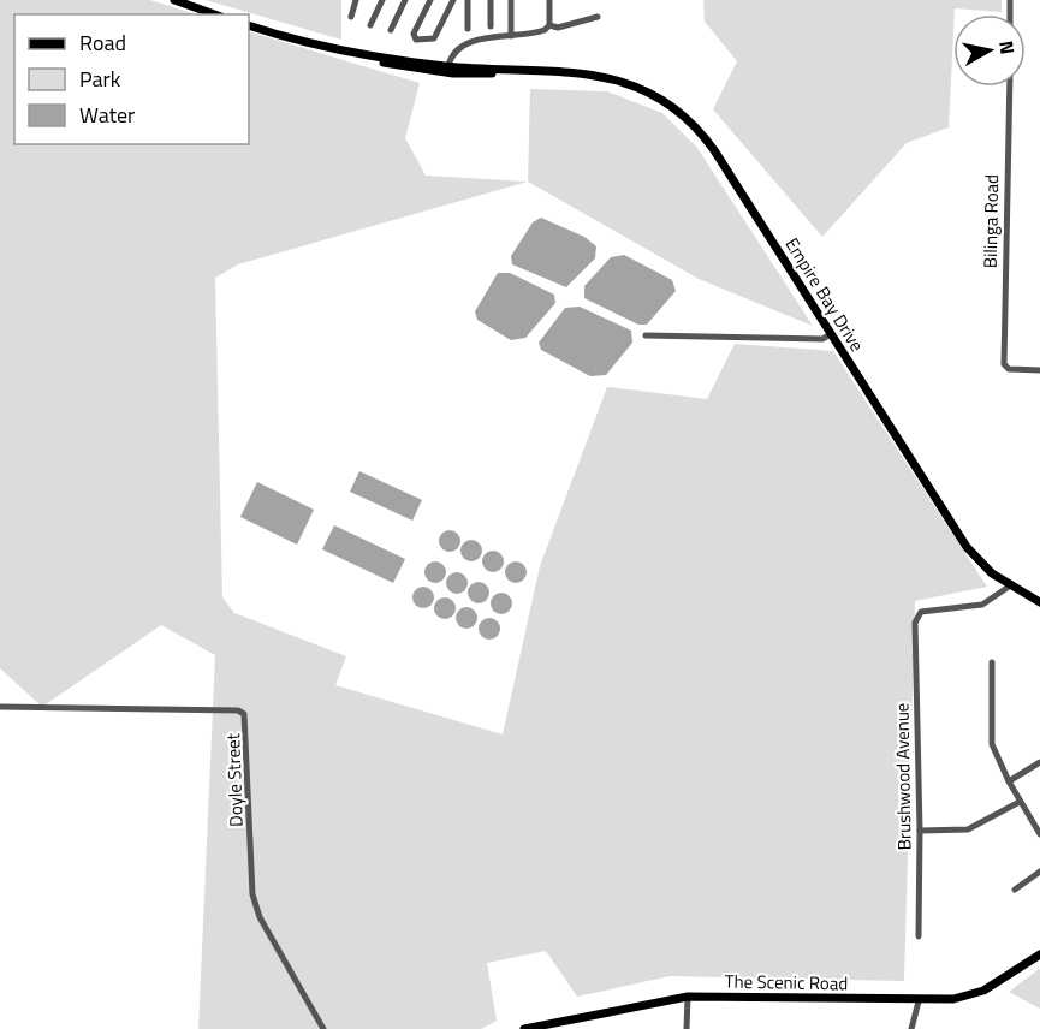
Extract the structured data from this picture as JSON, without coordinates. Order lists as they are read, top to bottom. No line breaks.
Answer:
{"streets":{"main road":["Empire Bay Drive","The Scenic Road"],"street":["Bilinga Road","Brushwood Avenue","Doyle Street"]},"crossings":[["Empire Bay Drive","Brushwood Avenue"]],"legend":["Road","Park","Water"],"north":"right"}
